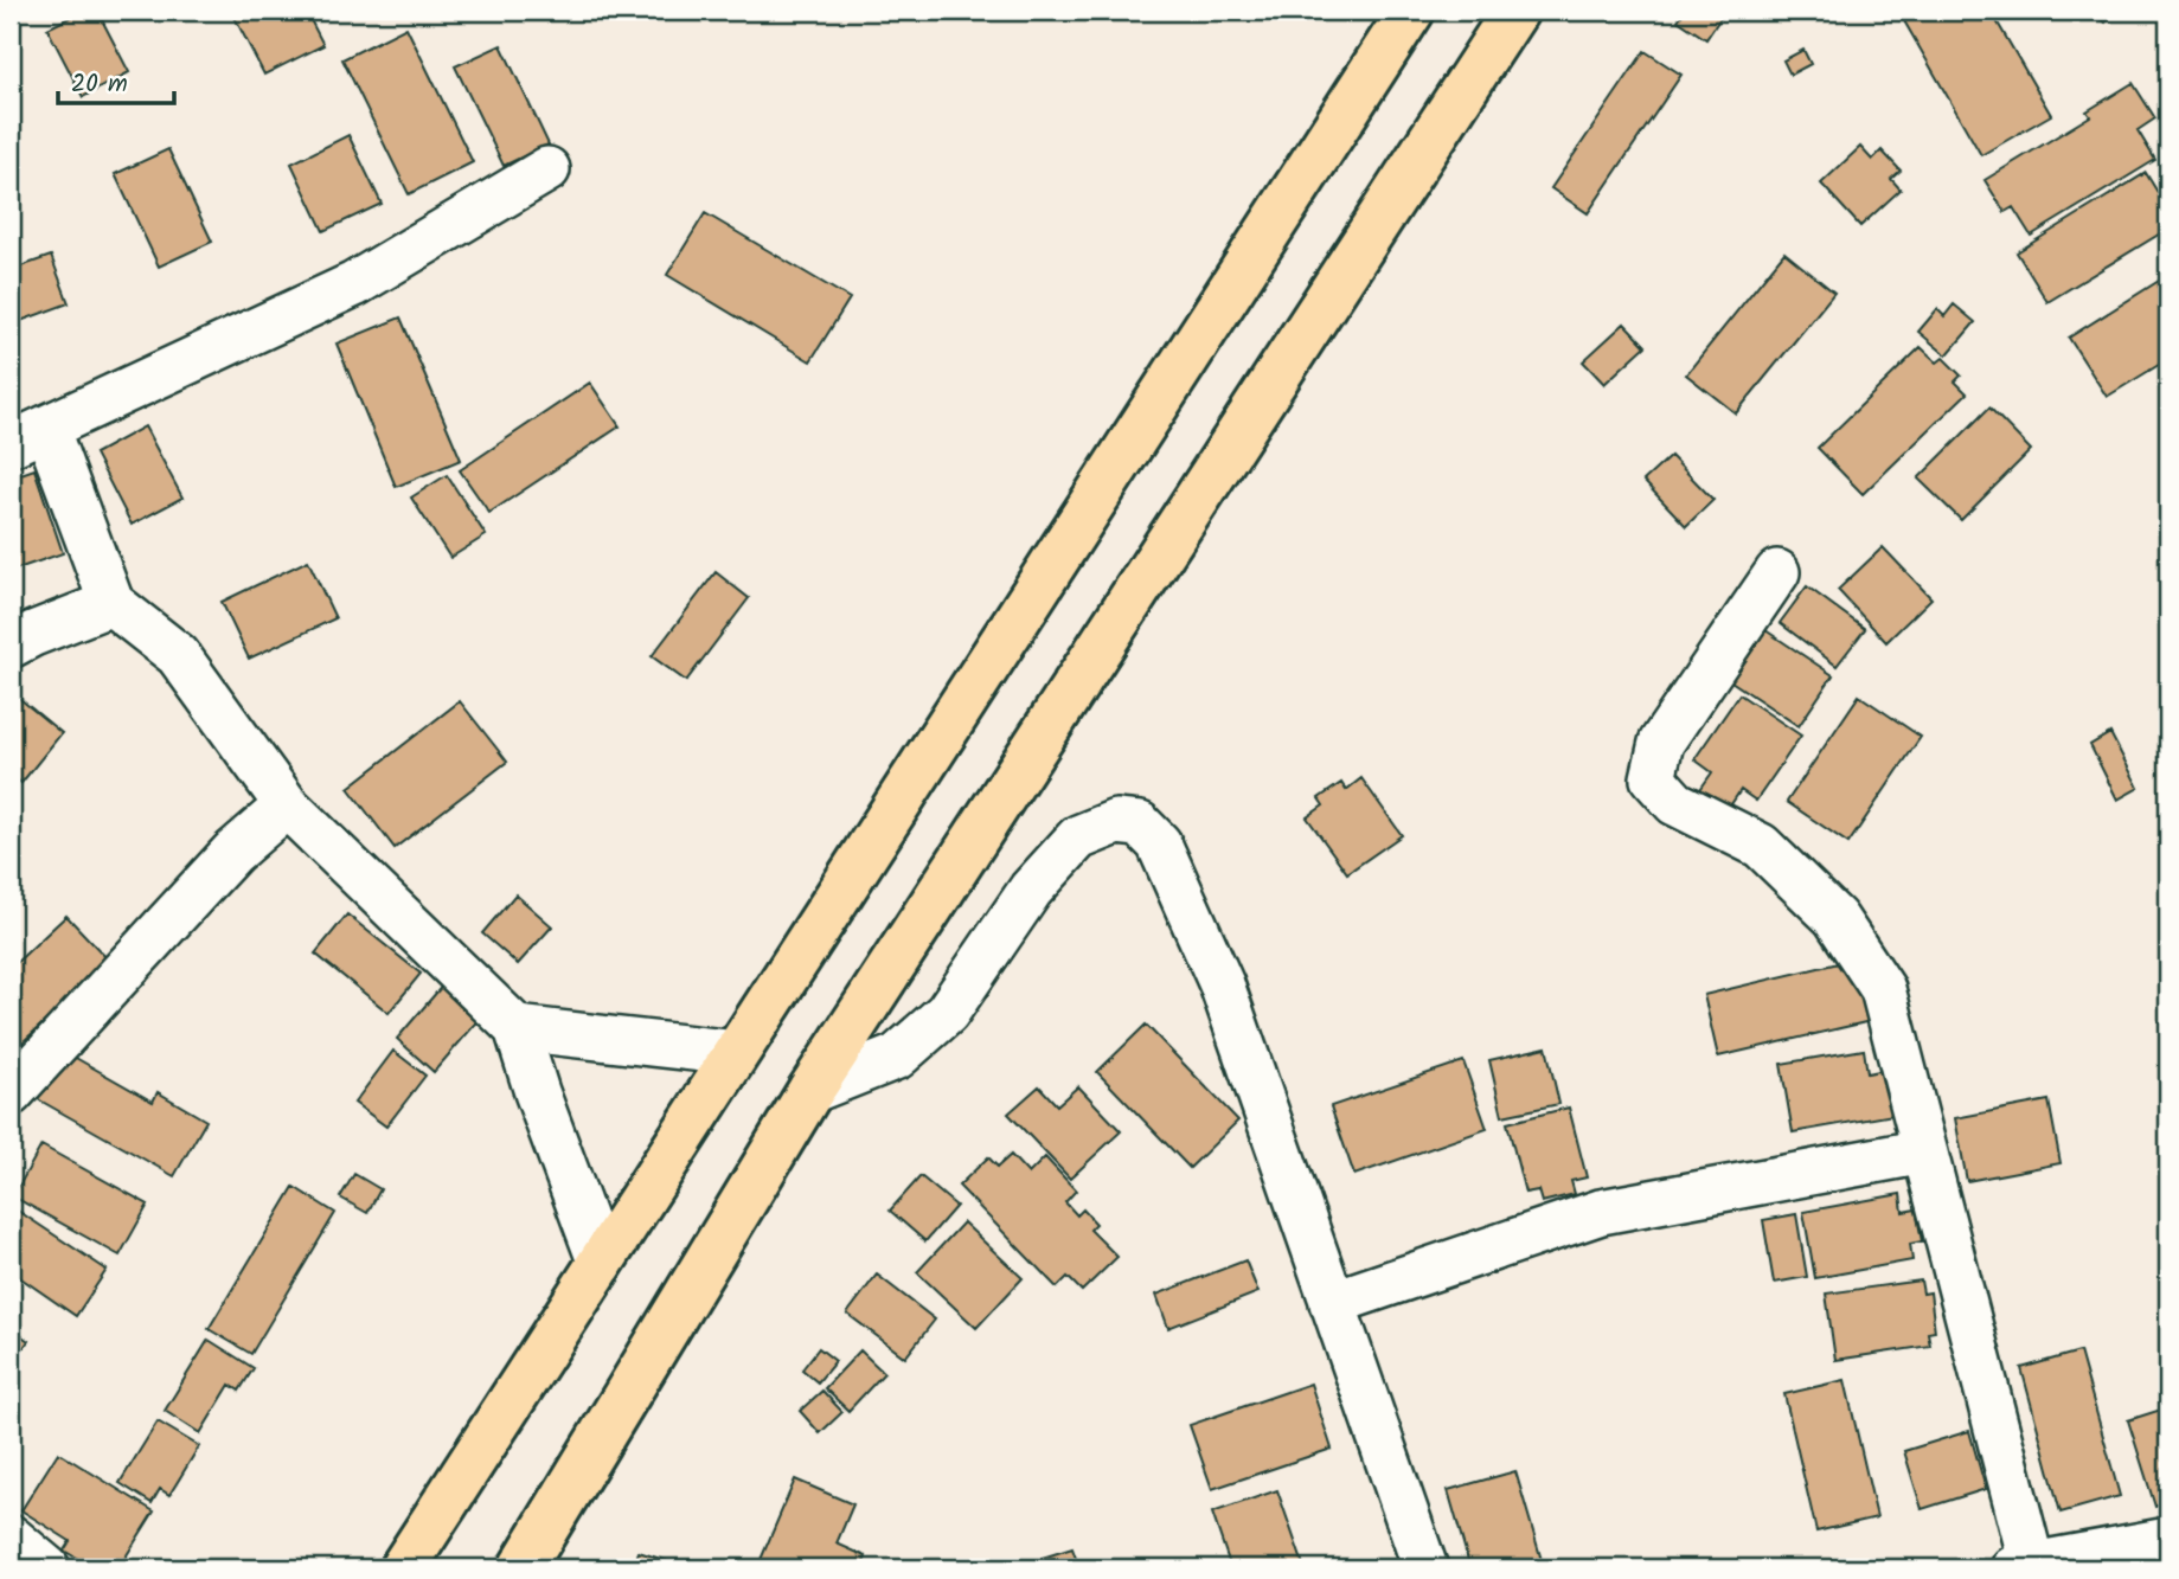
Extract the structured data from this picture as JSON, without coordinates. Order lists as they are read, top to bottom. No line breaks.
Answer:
{"scale_bar":"20 m"}
